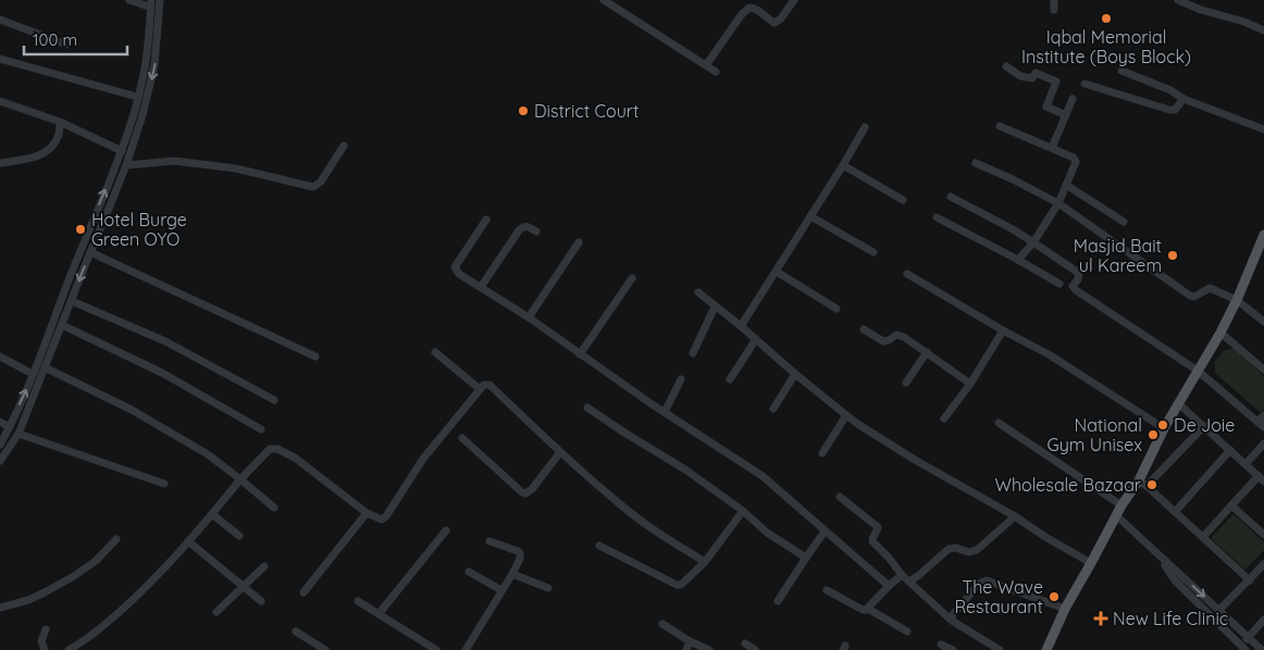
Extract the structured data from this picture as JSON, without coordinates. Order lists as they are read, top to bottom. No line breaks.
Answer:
{"places":{"other":["Iqbal Memorial Institute (Boys Block)","District Court","Hotel Burge Green OYO","Masjid Bait ul Kareem","De Joie","National Gym Unisex","Wholesale Bazaar","The Wave Restaurant"],"health":["New Life Clinic"]},"scale_bar":"100 m"}
